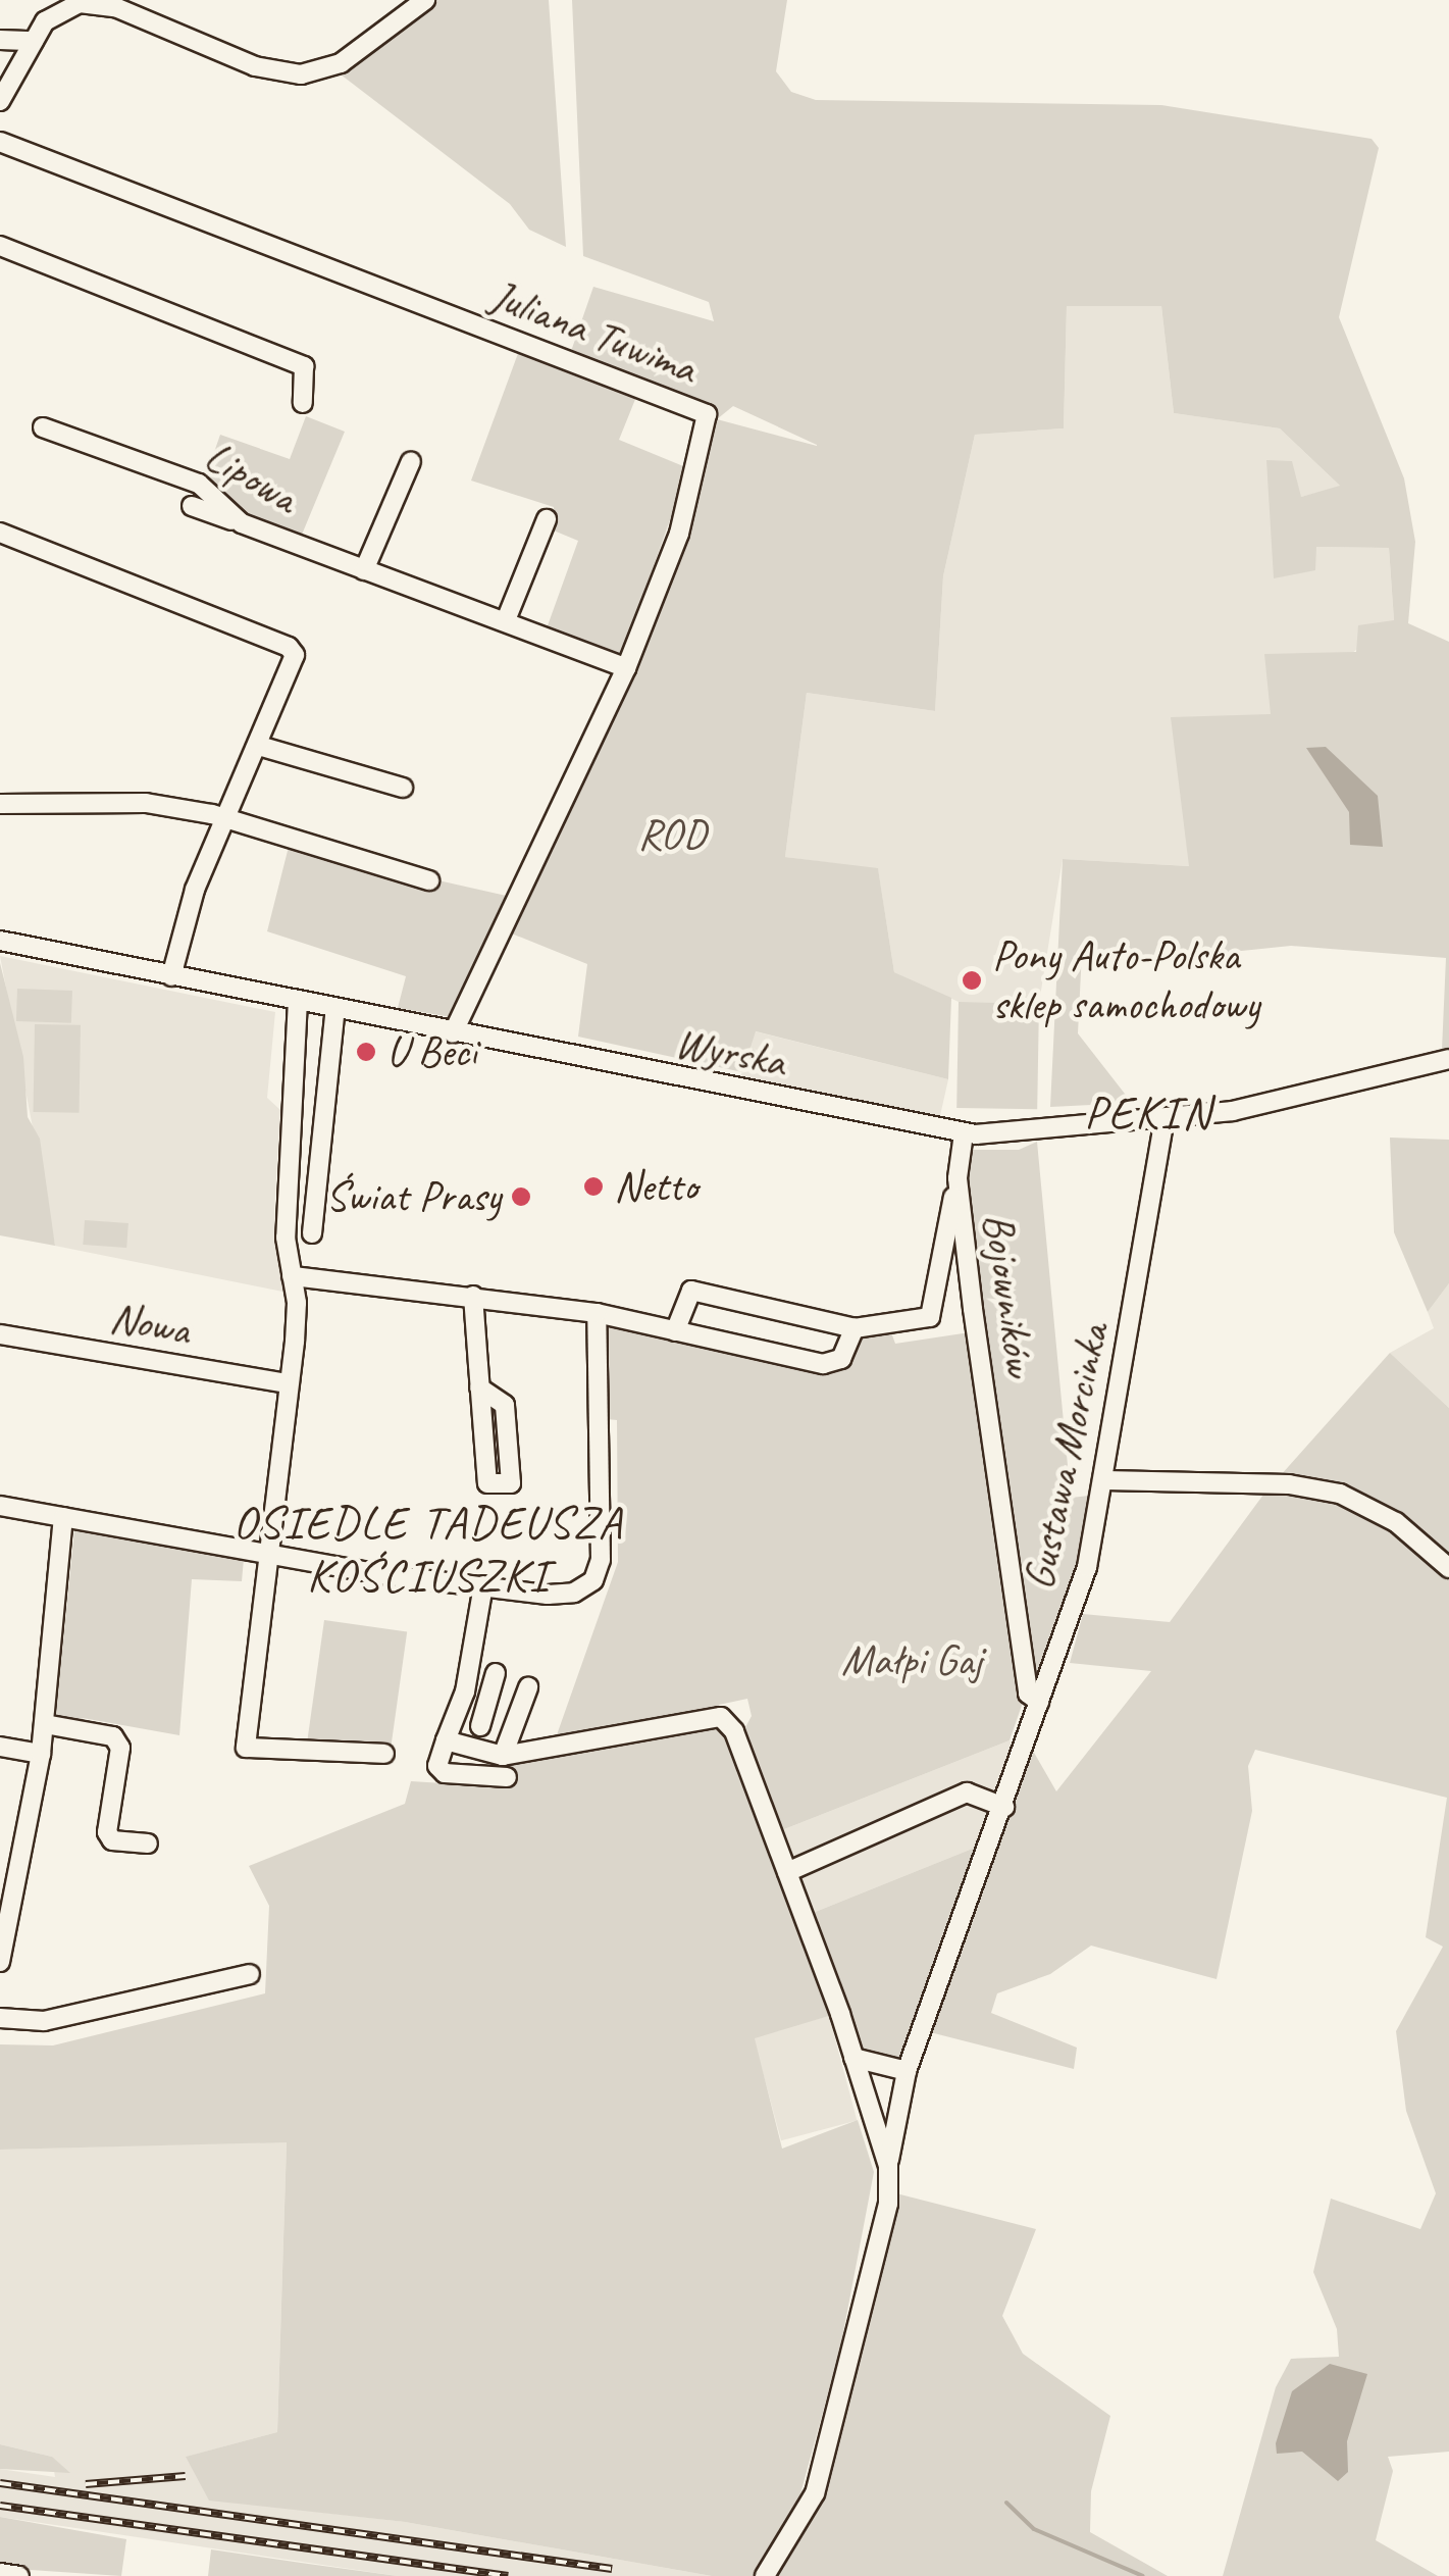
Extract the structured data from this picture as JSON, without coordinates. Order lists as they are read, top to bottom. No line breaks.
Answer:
{"streets":{"street":["Juliana Tuwima","Lipowa","Wyrska","Bojowników","Nowa","Gustawa Morcinka"]},"crossings":[["Juliana Tuwima","Lipowa"],["Juliana Tuwima","Wyrska"],["Wyrska","Bojowników"],["Wyrska","Gustawa Morcinka"],["Bojowników","Gustawa Morcinka"]],"districts":["PEKIN","OSIEDLE TADEUSZA KOŚCIUSZKI"],"parks":["ROD","Małpi Gaj"],"places":["Pony Auto-Polska sklep samochodowy","U Beci","Netto","Świat Prasy"]}
